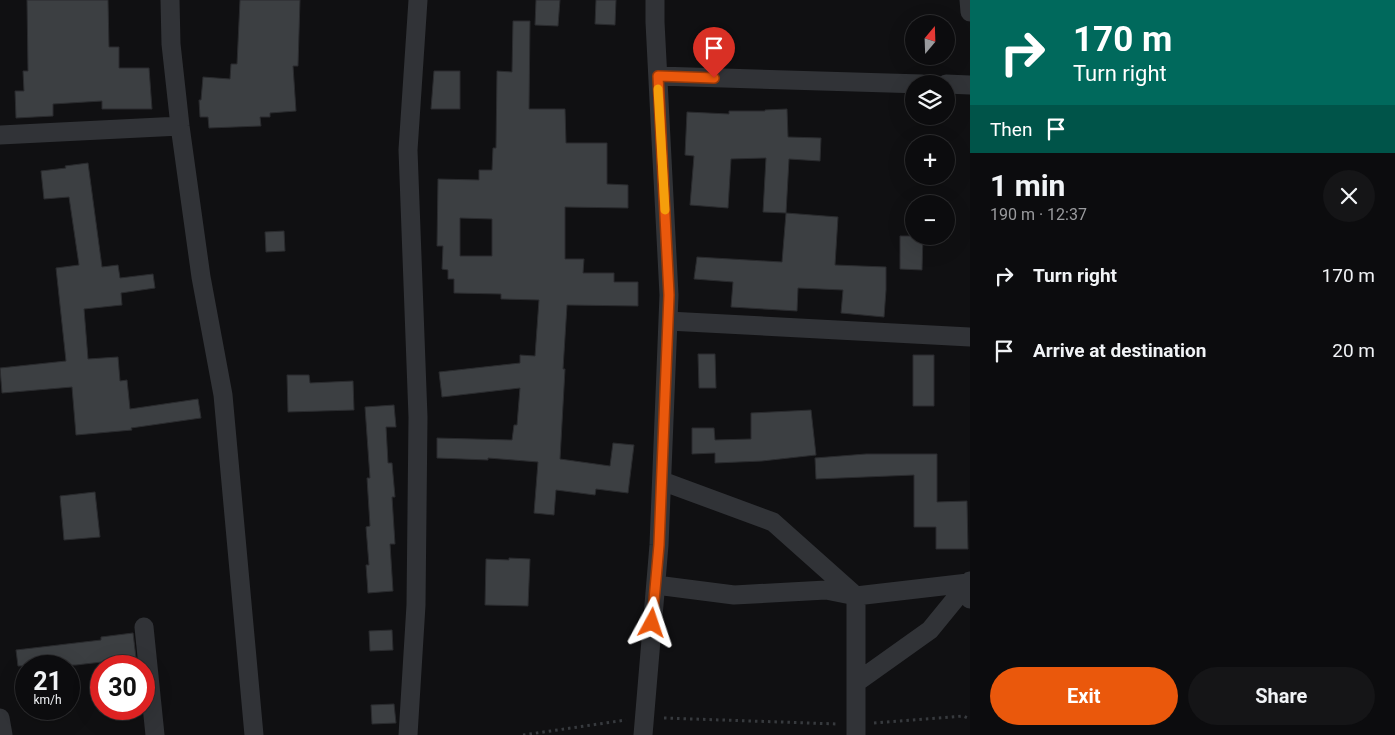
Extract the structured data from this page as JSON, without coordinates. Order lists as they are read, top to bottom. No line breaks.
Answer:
{"north":"top","page":{"turn":["170 m","Turn right"],"map_buttons":["+","−"],"then":"Then","heading":["1 min","190 m · 12:37"],"list":[{"name":"Turn right","value":"170 m"},{"name":"Arrive at destination","value":"20 m"}],"speed":"21 km/h","limit":"30","buttons":["Exit","Share"]}}
